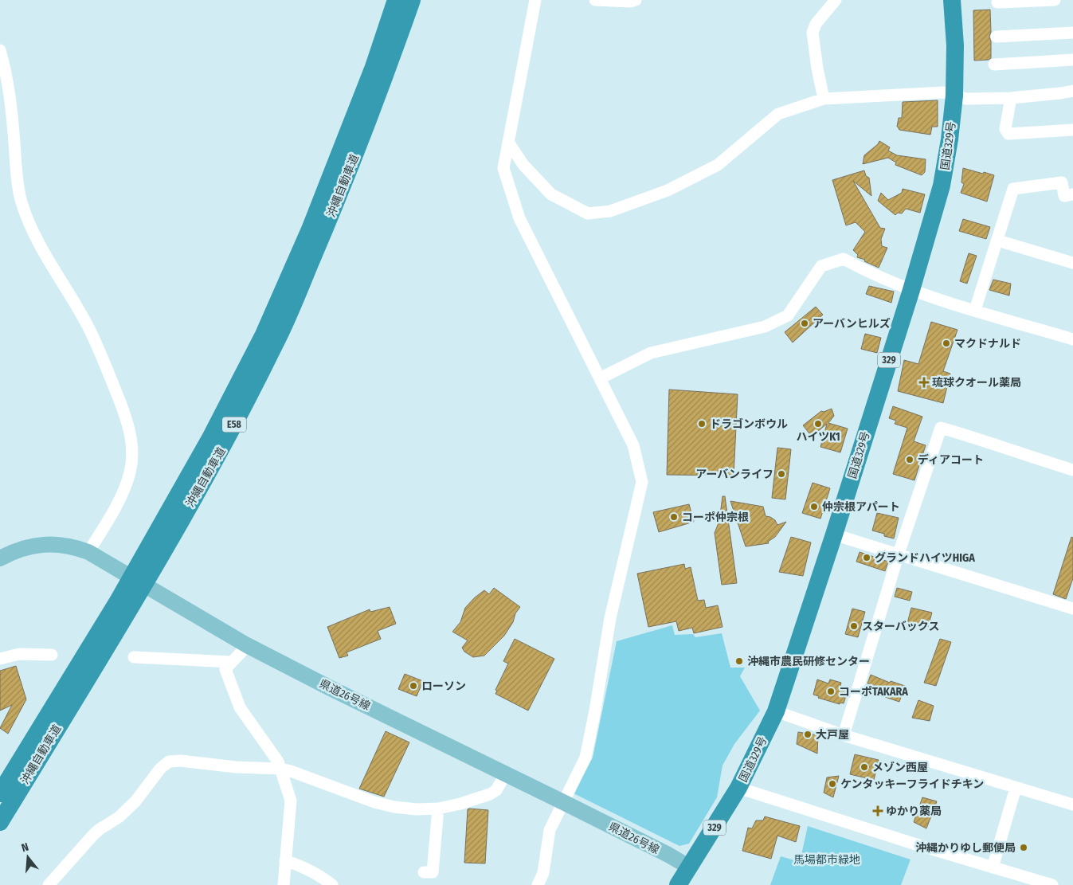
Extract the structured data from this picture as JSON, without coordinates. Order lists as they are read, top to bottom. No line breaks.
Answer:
{"streets":{"highway":["国道329号","沖縄自動車道","329","E58"],"main road":["県道26号線"]},"crossings":[["国道329号","県道26号線"]],"parks":["馬場都市緑地"],"places":{"other":["アーバンヒルズ","マクドナルド","ドラゴンボウル","ハイツK1","ディアコート","アーバンライフ","仲宗根アパート","コーポ仲宗根","グランドハイツHIGA","スターバックス","沖縄市農民研修センター","ローソン","コーポTAKARA","大戸屋","メゾン西屋","ケンタッキーフライドチキン","沖縄かりゆし郵便局"],"health":["琉球クオール薬局","ゆかり薬局"]},"north":"top"}
